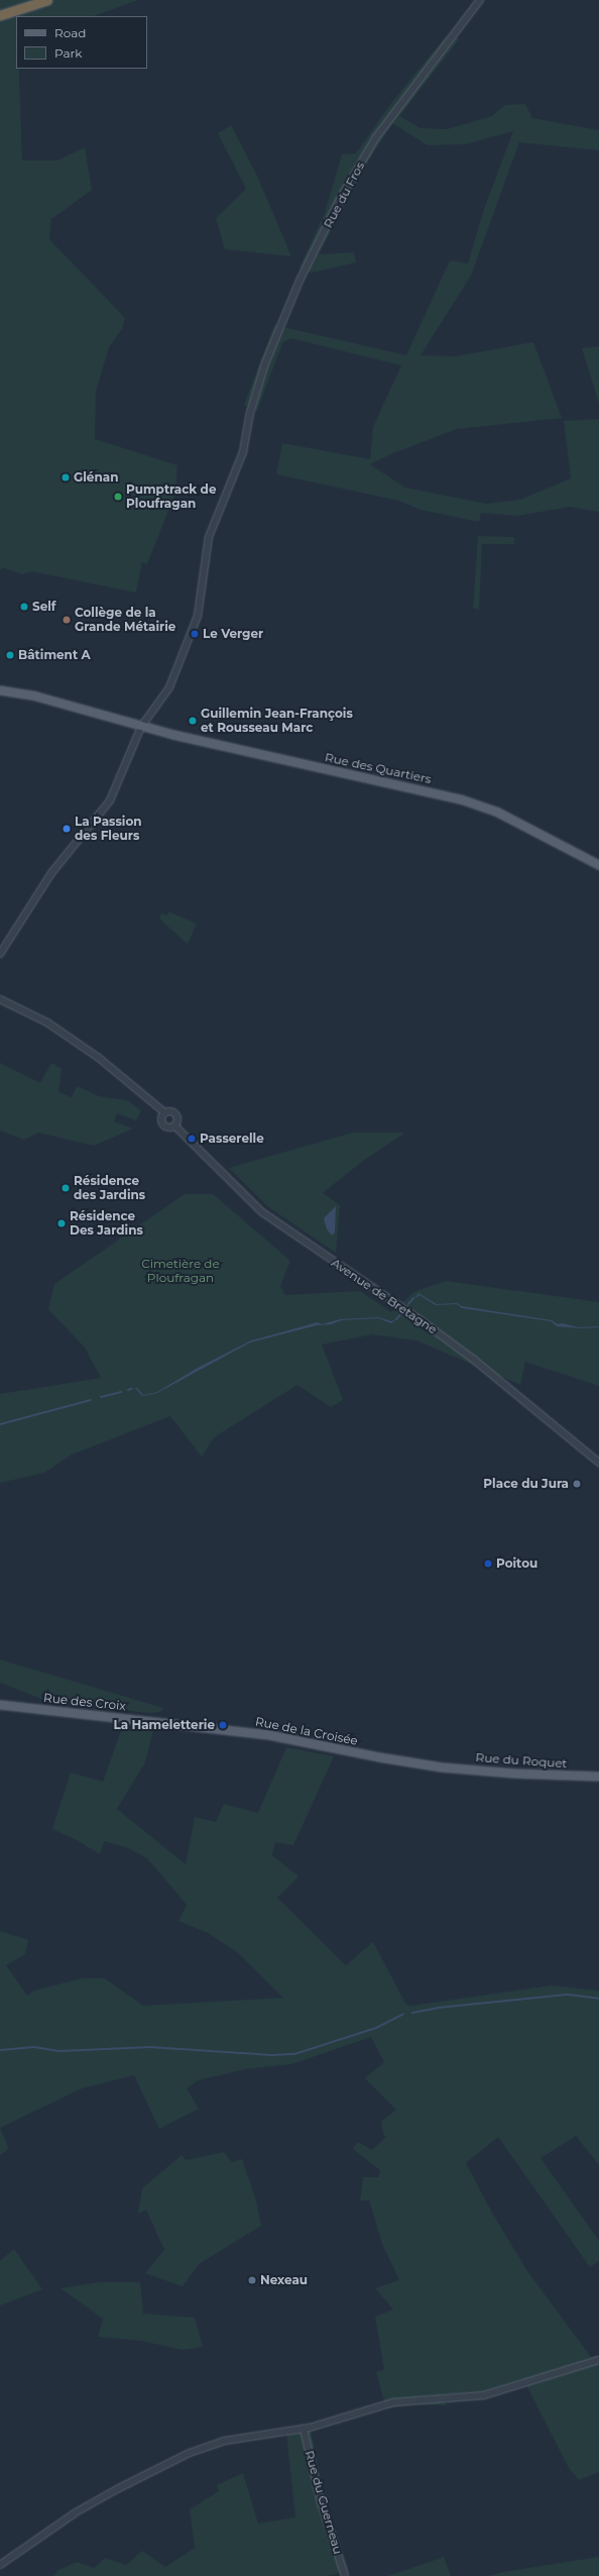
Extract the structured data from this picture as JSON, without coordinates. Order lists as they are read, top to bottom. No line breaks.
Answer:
{"streets":{"main road":["Rue des Quartiers","Rue des Croix","Rue de la Croisée","Rue du Roquet"],"street":["Rue du Fros","Avenue de Bretagne","Rue du Guerneau"]},"crossings":[["Rue du Fros","Rue des Quartiers"],["Rue des Croix","Rue de la Croisée"],["Rue de la Croisée","Rue du Roquet"]],"parks":["Cimetière de Ploufragan"],"places":["Glénan","Pumptrack de Ploufragan","Self","Collège de la Grande Métairie","Le Verger","Bâtiment A","Guillemin Jean-François et Rousseau Marc","La Passion des Fleurs","Passerelle","Résidence des Jardins","Résidence Des Jardins","Place du Jura","Poitou","La Hameletterie","Nexeau"],"legend":["Road","Park"]}
